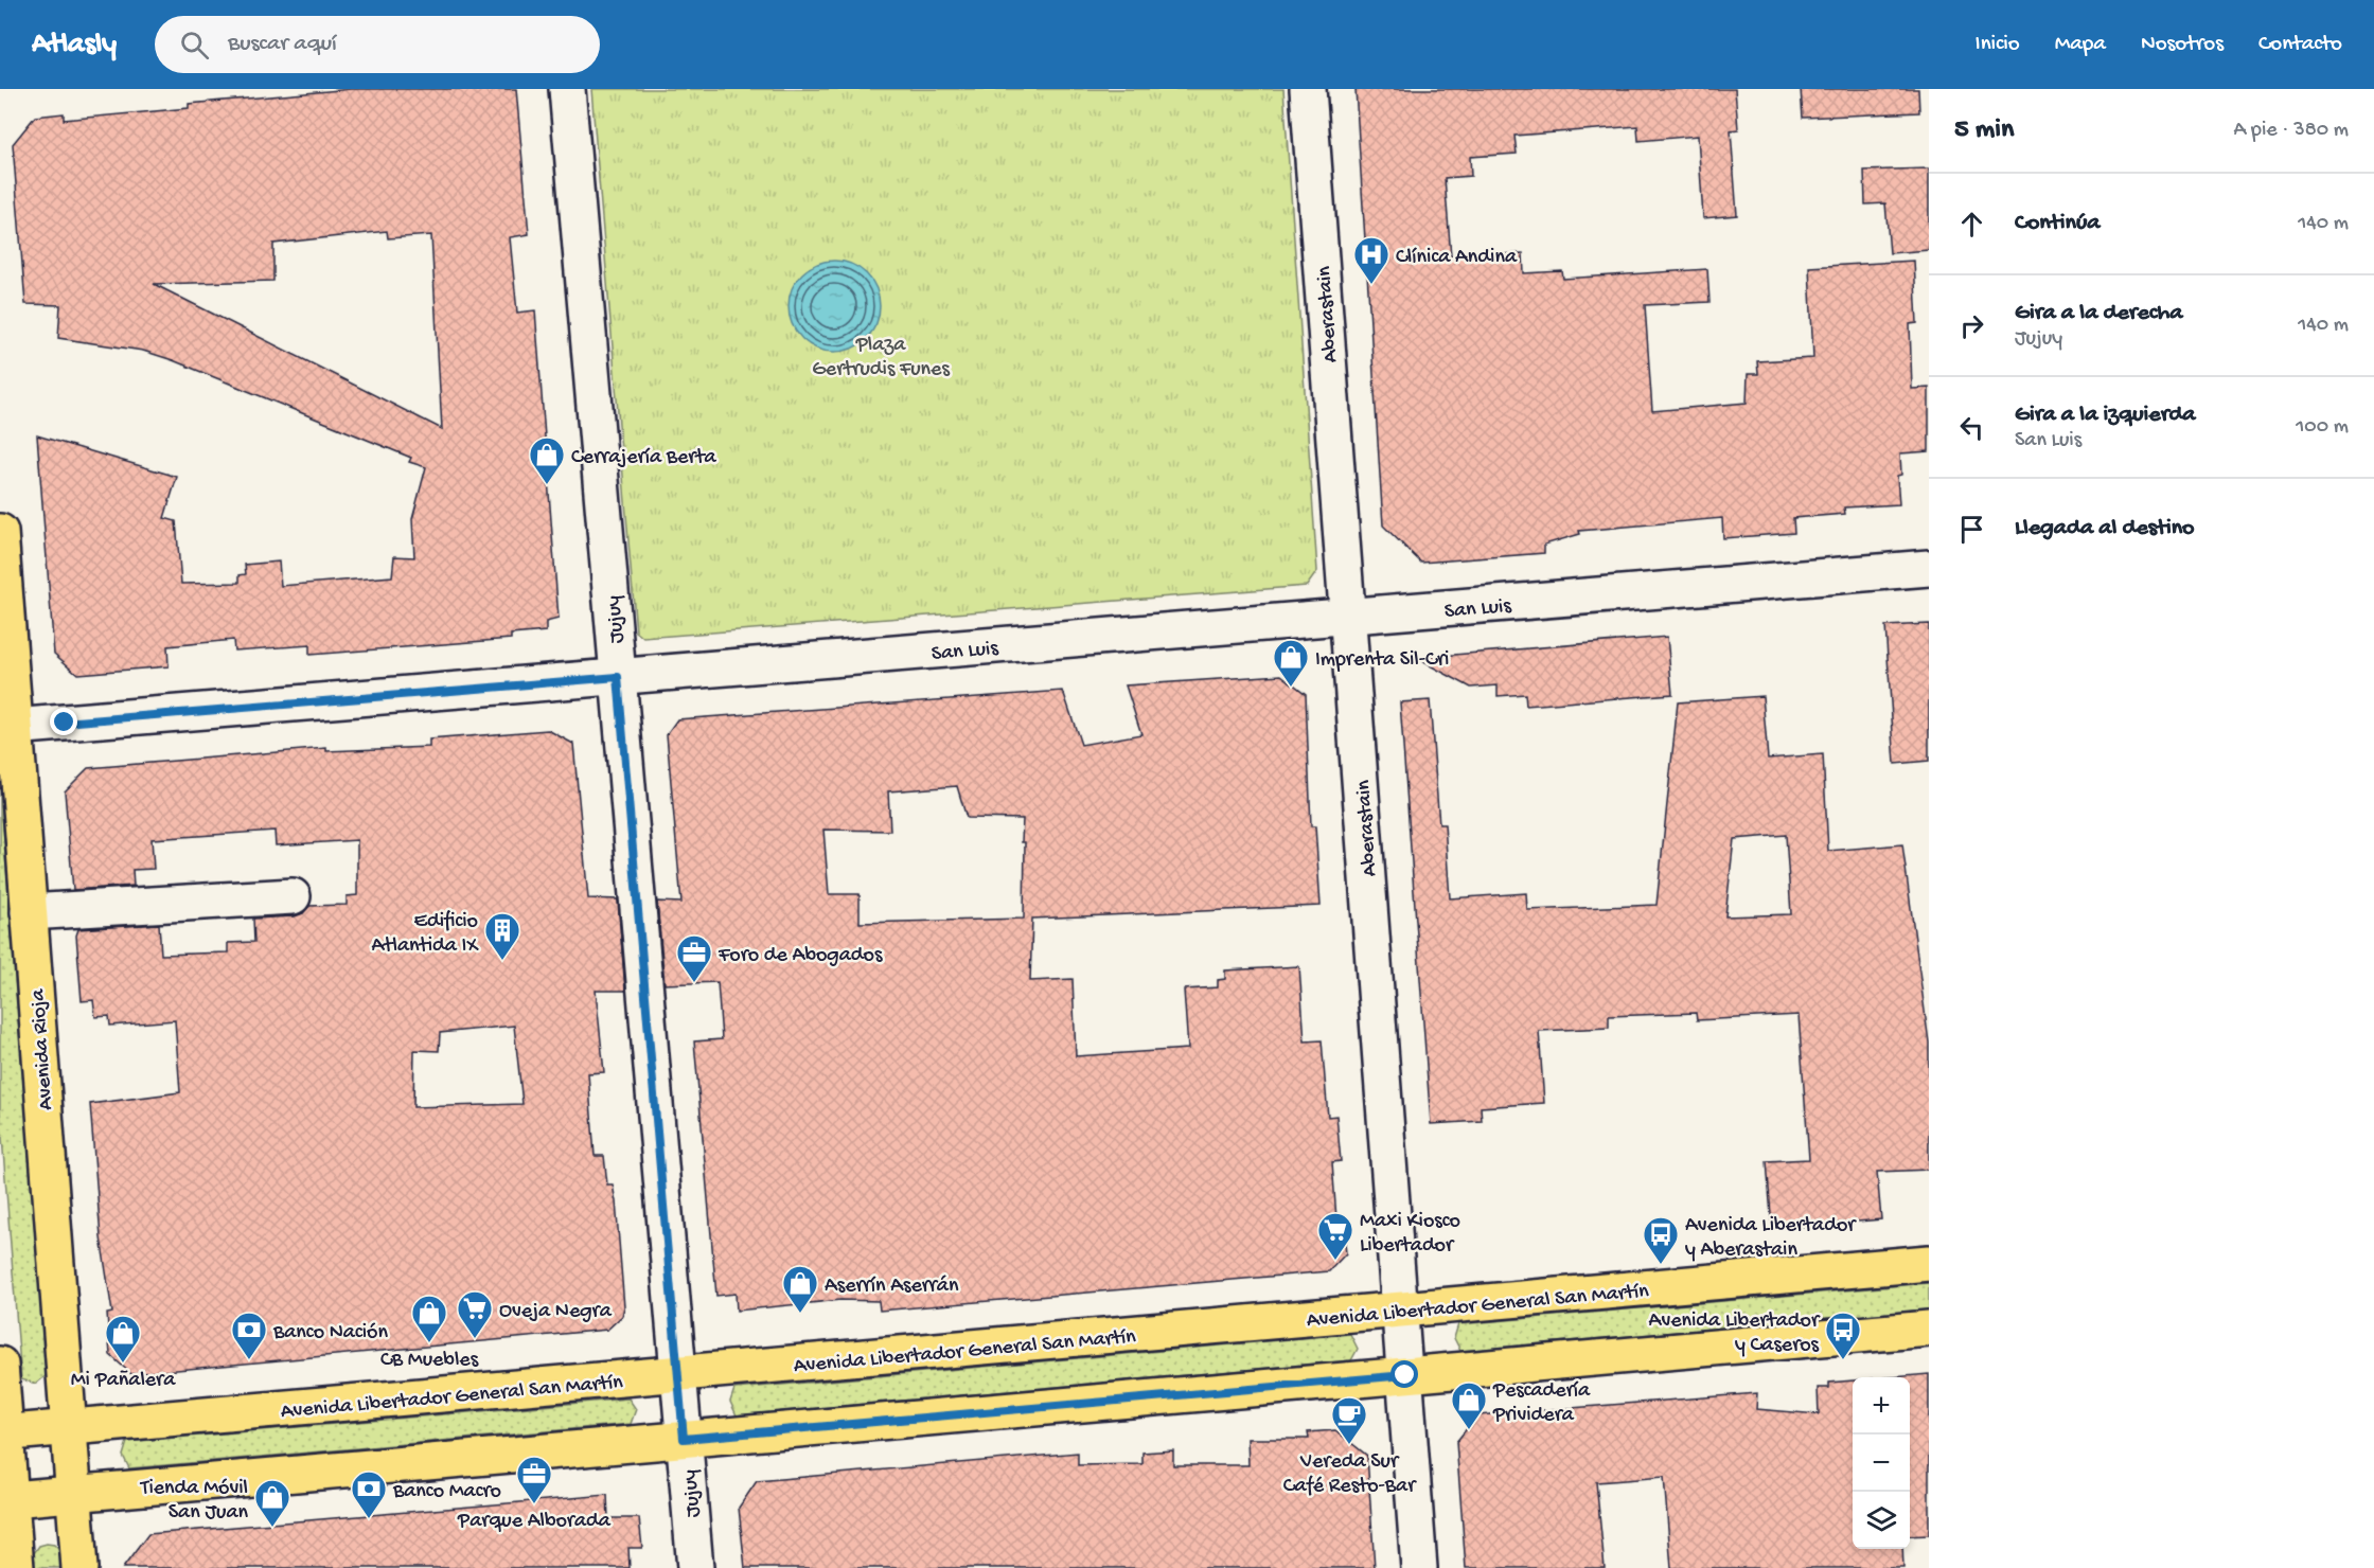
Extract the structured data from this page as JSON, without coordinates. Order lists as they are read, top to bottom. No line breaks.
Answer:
{"streets":{"main road":["Avenida Rioja","Avenida Libertador General San Martín"],"street":["Aberastain","San Luis","Jujuy"]},"crossings":[["Aberastain","San Luis"],["Aberastain","Avenida Libertador General San Martín"],["San Luis","Jujuy"],["San Luis","Avenida Rioja"],["Jujuy","Avenida Libertador General San Martín"],["Avenida Rioja","Avenida Libertador General San Martín"]],"parks":["Plaza Gertrudis Funes"],"places":{"hospital":["Clínica Andina"],"shop":["Cerrajería Berta","Imprenta Sil-Cri","Aserrín Aserrán","CB Muebles","Mi Pañalera","Pescadería Prividera","Tienda Móvil San Juan"],"building":["Edificio Atlantida IX"],"office":["Foro de Abogados","Parque Alborada"],"supermarket":["Maxi Kiosco Libertador","Oveja Negra"],"bus stop":["Avenida Libertador y Aberastain","Avenida Libertador y Caseros"],"bank":["Banco Nación","Banco Macro"],"cafe":["Vereda Sur Café Resto-Bar"]},"page":{"header":"Atlasly","search":"Buscar aquí","nav":["Inicio","Mapa","Nosotros","Contacto"],"heading":["5 min","A pie · 380 m"],"list":[["Continúa","140 m"],["Gira a la derecha","Jujuy","140 m"],["Gira a la izquierda","San Luis","100 m"],"Llegada al destino"],"map_buttons":["+","−"]}}
